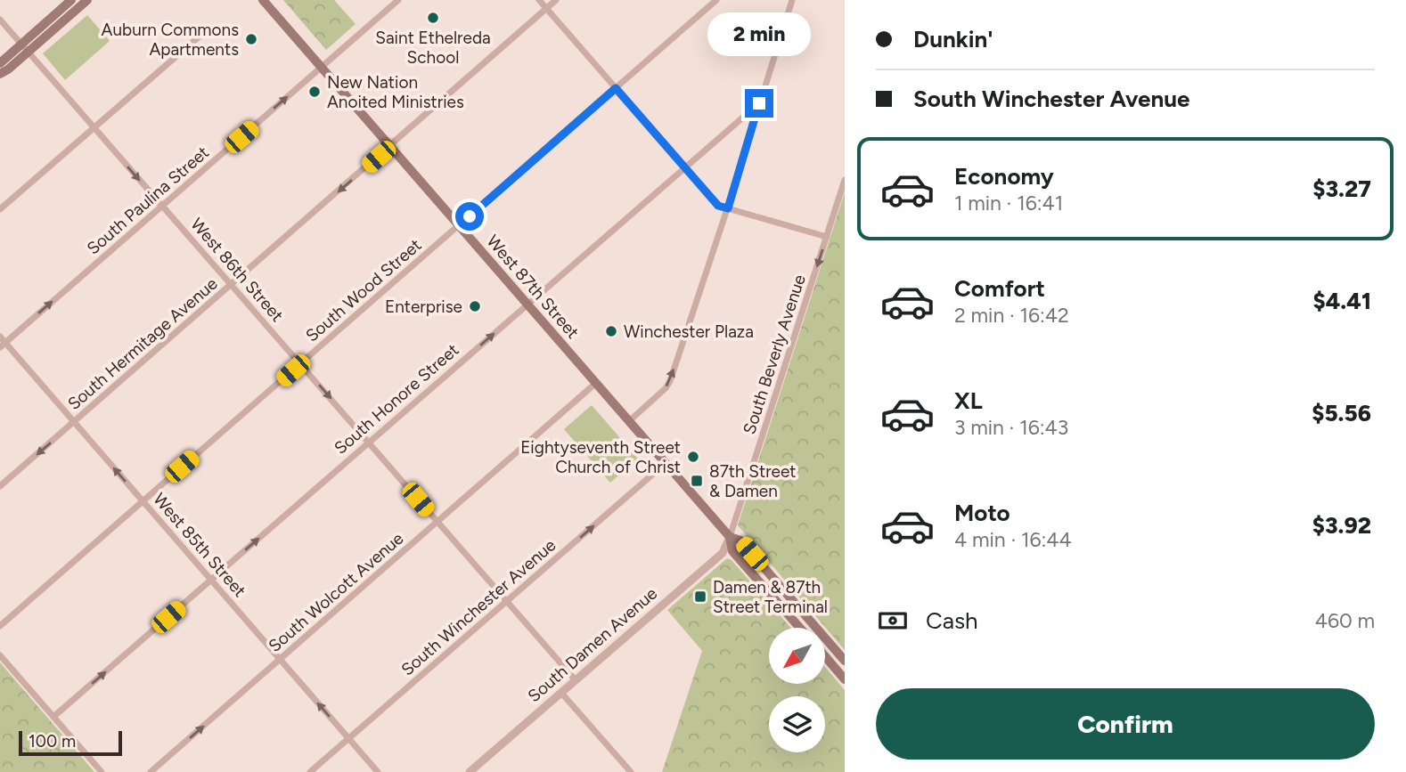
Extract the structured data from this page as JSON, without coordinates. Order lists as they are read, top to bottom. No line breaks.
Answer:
{"streets":{"main road":["West 87th Street"],"street":["South Paulina Street","West 86th Street","South Wood Street","South Hermitage Avenue","South Beverly Avenue","South Honore Street","West 85th Street","South Wolcott Avenue","South Winchester Avenue","South Damen Avenue"]},"crossings":[["South Paulina Street","West 86th Street"],["South Paulina Street","West 87th Street"],["South Paulina Street","West 85th Street"],["West 86th Street","South Wood Street"],["West 86th Street","South Hermitage Avenue"],["West 86th Street","South Honore Street"],["West 86th Street","South Wolcott Avenue"],["West 86th Street","South Winchester Avenue"],["West 86th Street","South Damen Avenue"],["West 87th Street","South Wood Street"],["West 87th Street","South Hermitage Avenue"],["West 87th Street","South Beverly Avenue"],["West 87th Street","South Honore Street"],["West 87th Street","South Wolcott Avenue"],["West 87th Street","South Winchester Avenue"],["West 87th Street","South Damen Avenue"],["South Wood Street","West 85th Street"],["South Hermitage Avenue","West 85th Street"],["South Beverly Avenue","South Damen Avenue"],["South Honore Street","West 85th Street"],["West 85th Street","South Wolcott Avenue"],["West 85th Street","South Winchester Avenue"]],"one_way":["South Paulina Street","South Hermitage Avenue","South Beverly Avenue","South Honore Street","West 85th Street","South Winchester Avenue"],"places":{"other":["Saint Ethelreda School","Auburn Commons Apartments","New Nation Anoited Ministries","Enterprise","Winchester Plaza","Eightyseventh Street Church of Christ"],"transit":["87th Street & Damen","Damen & 87th Street Terminal"]},"scale_bar":"100 m","north":"bottom left","page":{"banner":["Dunkin'","South Winchester Avenue"],"bubble":"2 min","list":[{"name":"Economy","note":"1 min · 16:41","value":"$3.27"},{"name":"Comfort","note":"2 min · 16:42","value":"$4.41"},{"name":"XL","note":"3 min · 16:43","value":"$5.56"},{"name":"Moto","note":"4 min · 16:44","value":"$3.92"}],"pay":["Cash","460 m"],"buttons":"Confirm","scale":"100 m"}}
